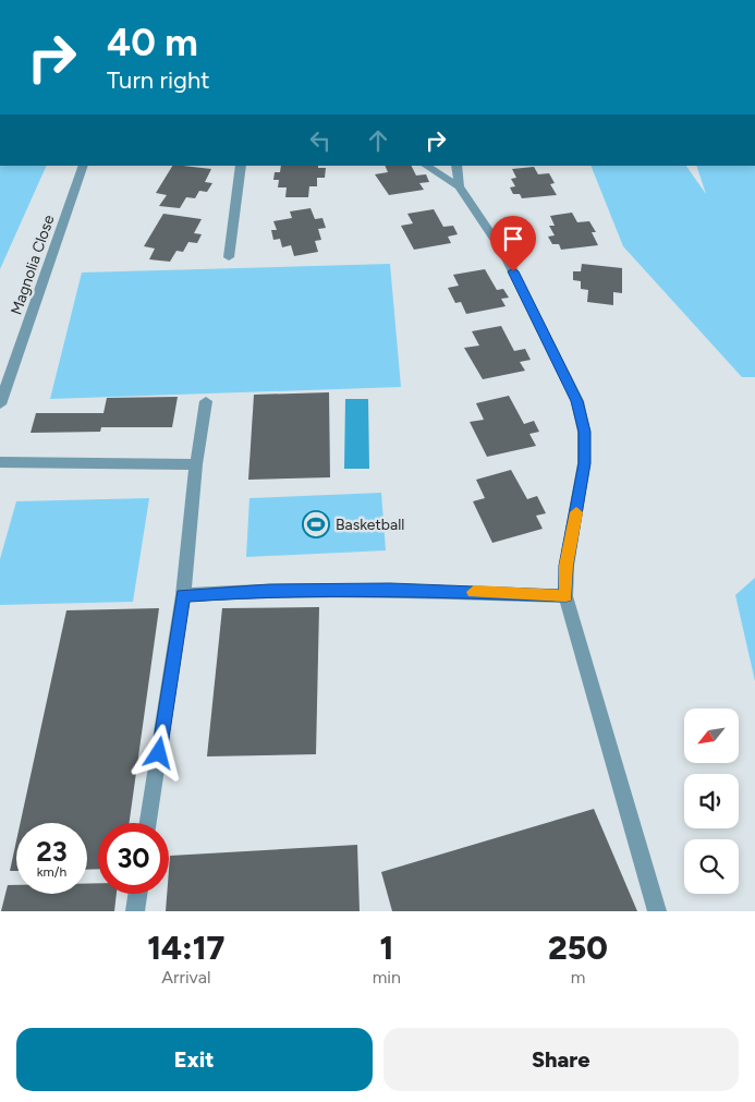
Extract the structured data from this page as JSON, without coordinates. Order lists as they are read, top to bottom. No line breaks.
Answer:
{"streets":{"street":["Magnolia Close"]},"places":{"sports":["Basketball"]},"north":"bottom left","page":{"turn":["40 m","Turn right"],"speed":"23 km/h","limit":"30","eta":["14:17","Arrival","1","min","250","m"],"buttons":["Exit","Share"]}}
